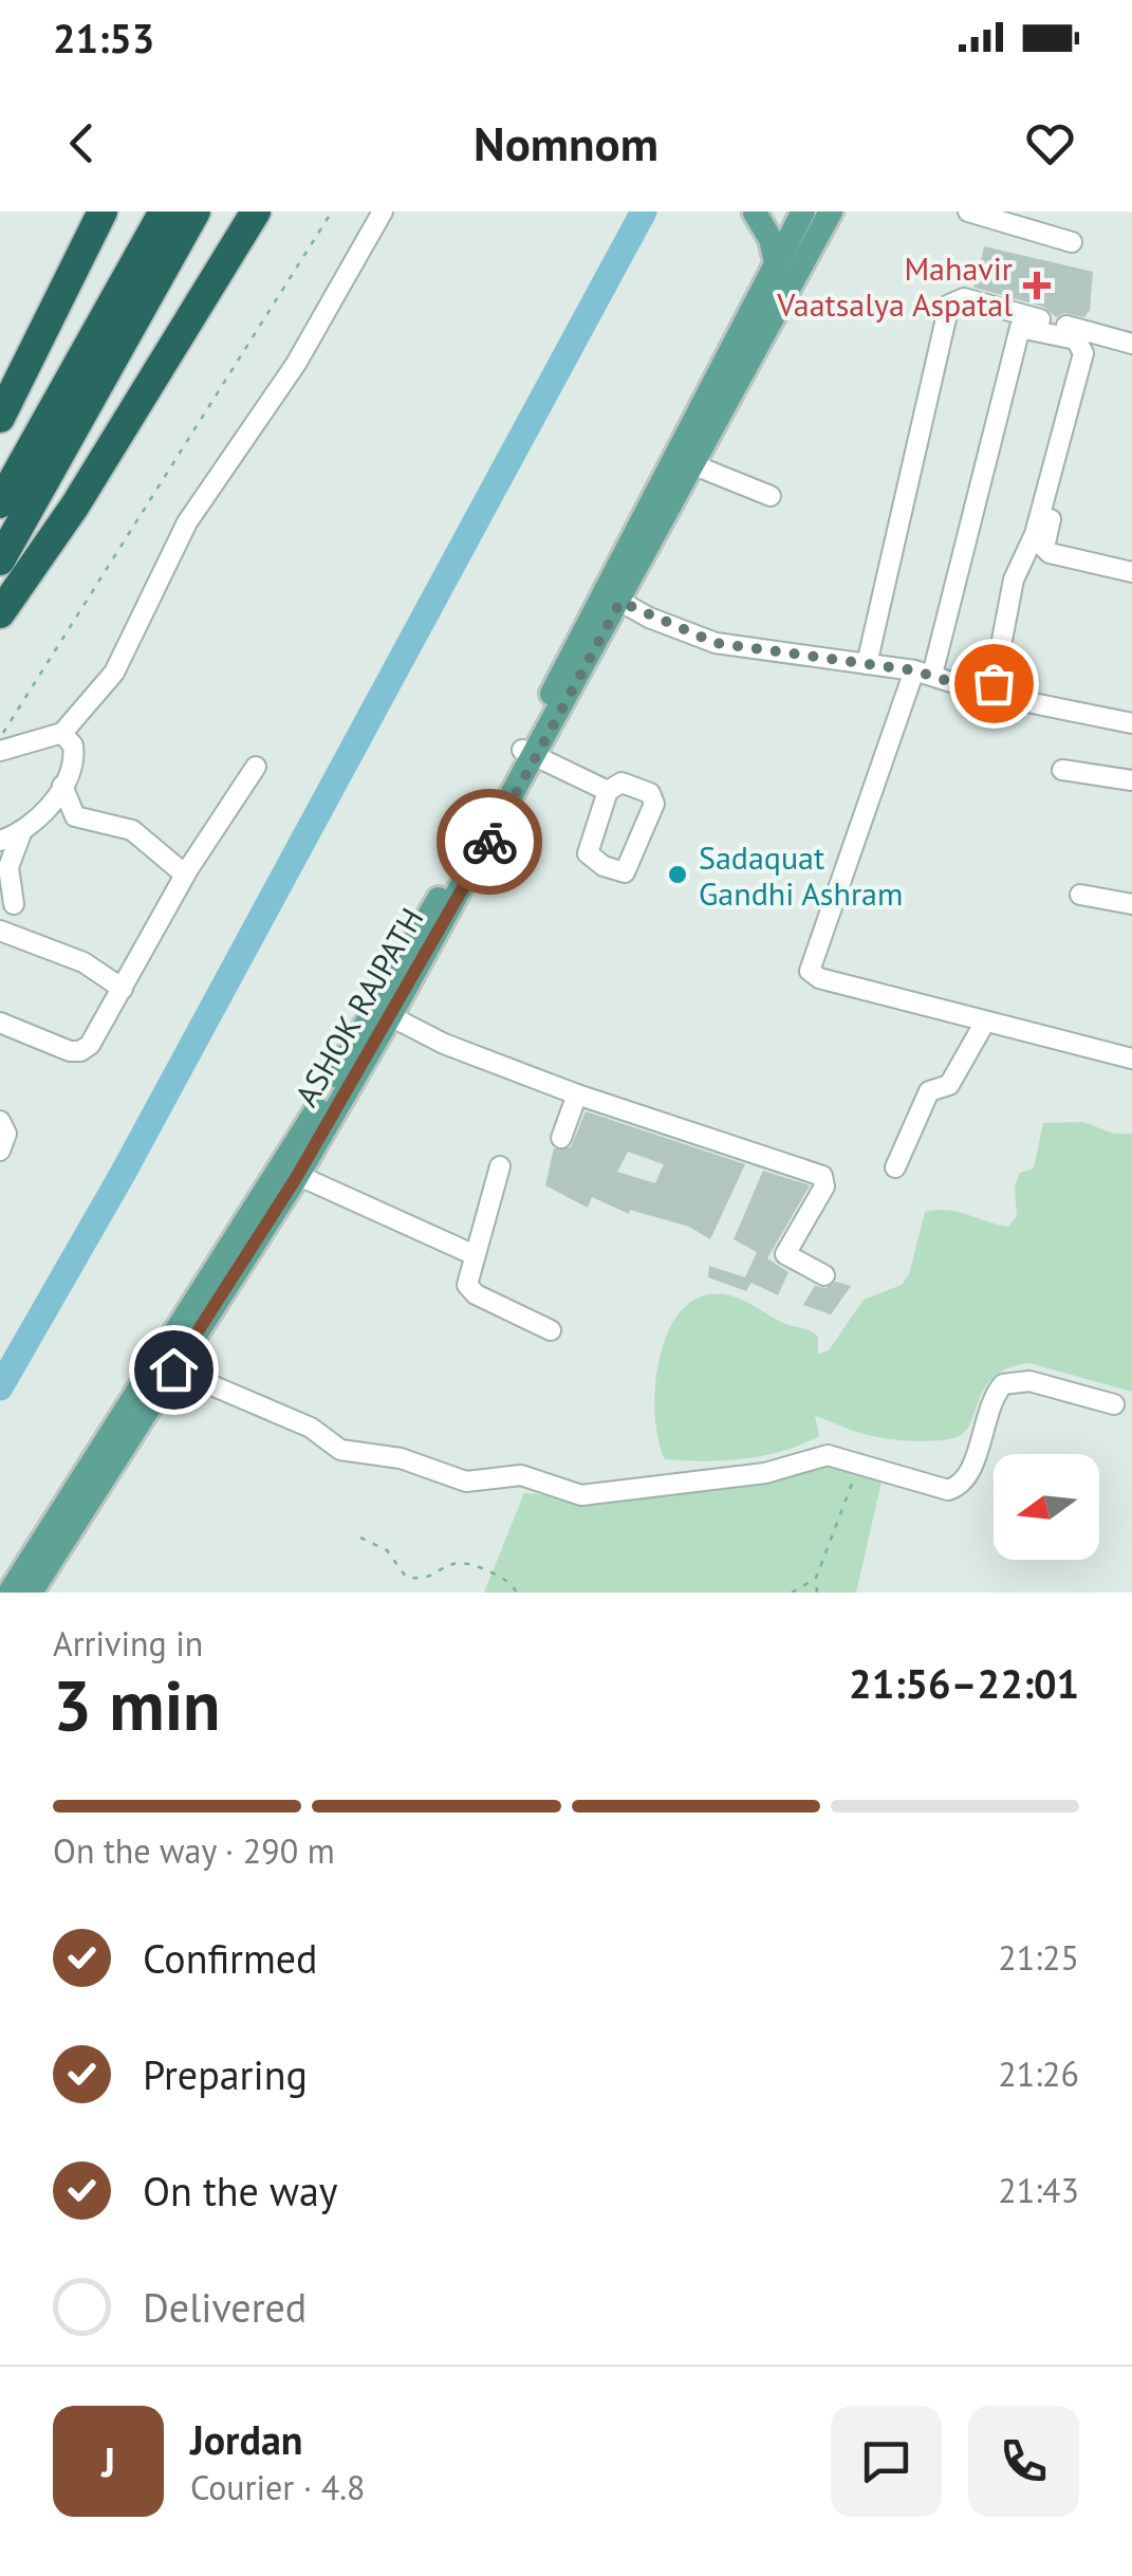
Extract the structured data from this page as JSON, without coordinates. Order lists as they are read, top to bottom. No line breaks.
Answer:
{"streets":{"main road":["ASHOK RAJPATH"]},"places":{"health":["Mahavir Vaatsalya Aspatal"],"other":["Sadaquat Gandhi Ashram"]},"north":"left","page":{"status":"21:53","header":"Nomnom","heading":["3 min","Arriving in","21:56–22:01"],"panel":["Jordan","Courier · 4.8"],"bar":"On the way · 290 m","list":[["Confirmed","21:25"],["Preparing","21:26"],["On the way","21:43"],"Delivered"],"round":"J"}}
